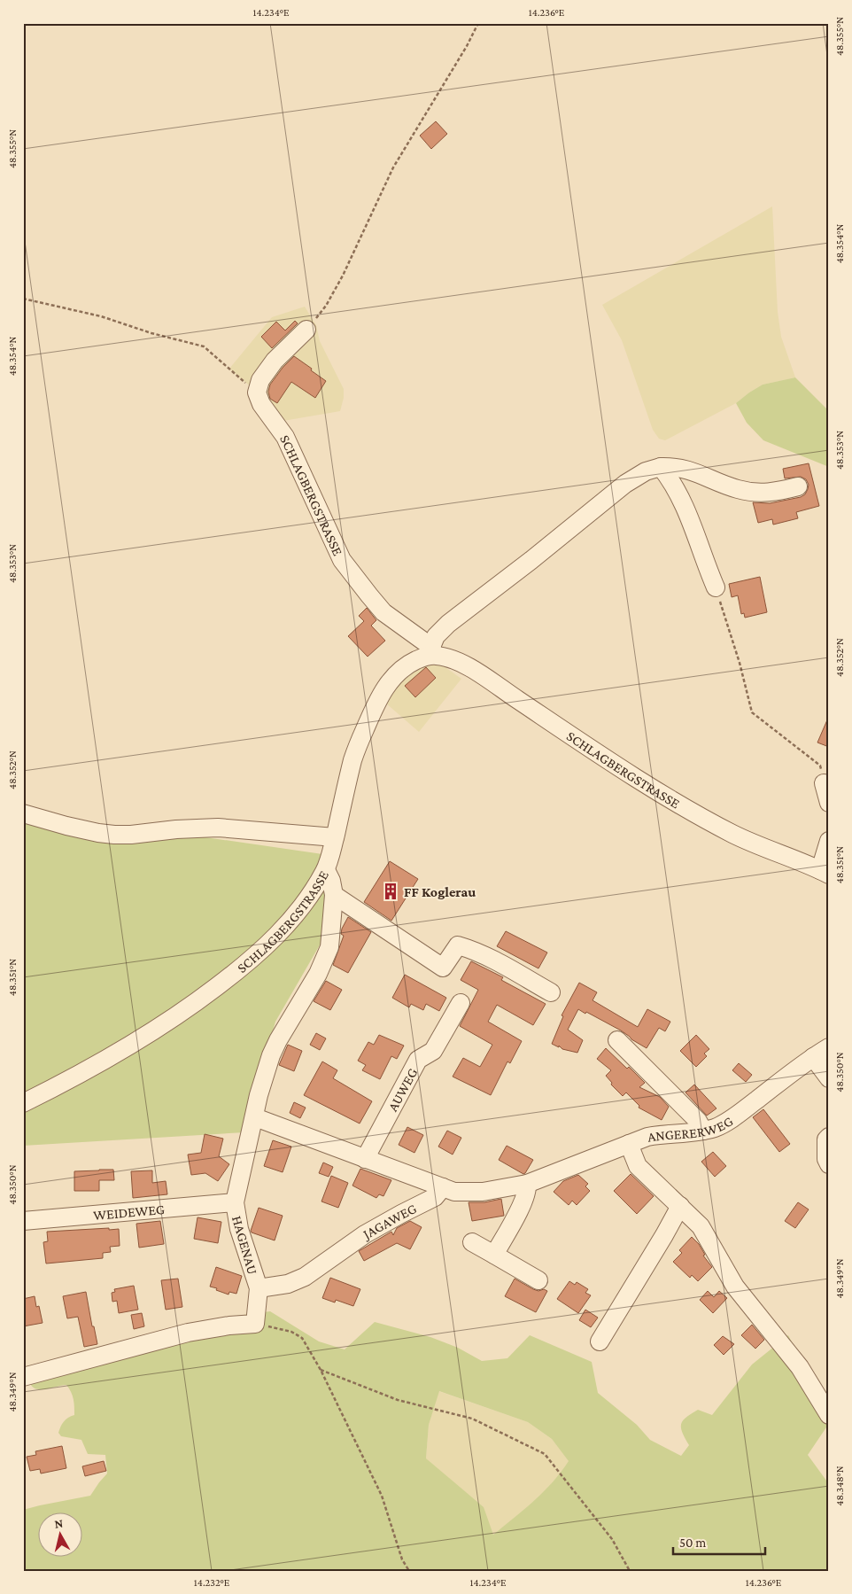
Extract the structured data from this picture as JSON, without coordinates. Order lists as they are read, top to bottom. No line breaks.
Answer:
{"streets":{"street":["SCHLAGBERGSTRASSE","AUWEG","ANGERERWEG","WEIDEWEG","JAGAWEG","HAGENAU"]},"crossings":[["SCHLAGBERGSTRASSE","HAGENAU"],["WEIDEWEG","HAGENAU"],["JAGAWEG","HAGENAU"]],"places":{"building":["FF Koglerau"]},"scale_bar":"50 m","north":"top","coordinates":["14.234°E","14.236°E","48.355°N","48.354°N","48.353°N","48.352°N","48.351°N","48.350°N","48.349°N","48.348°N","14.232°E"]}
